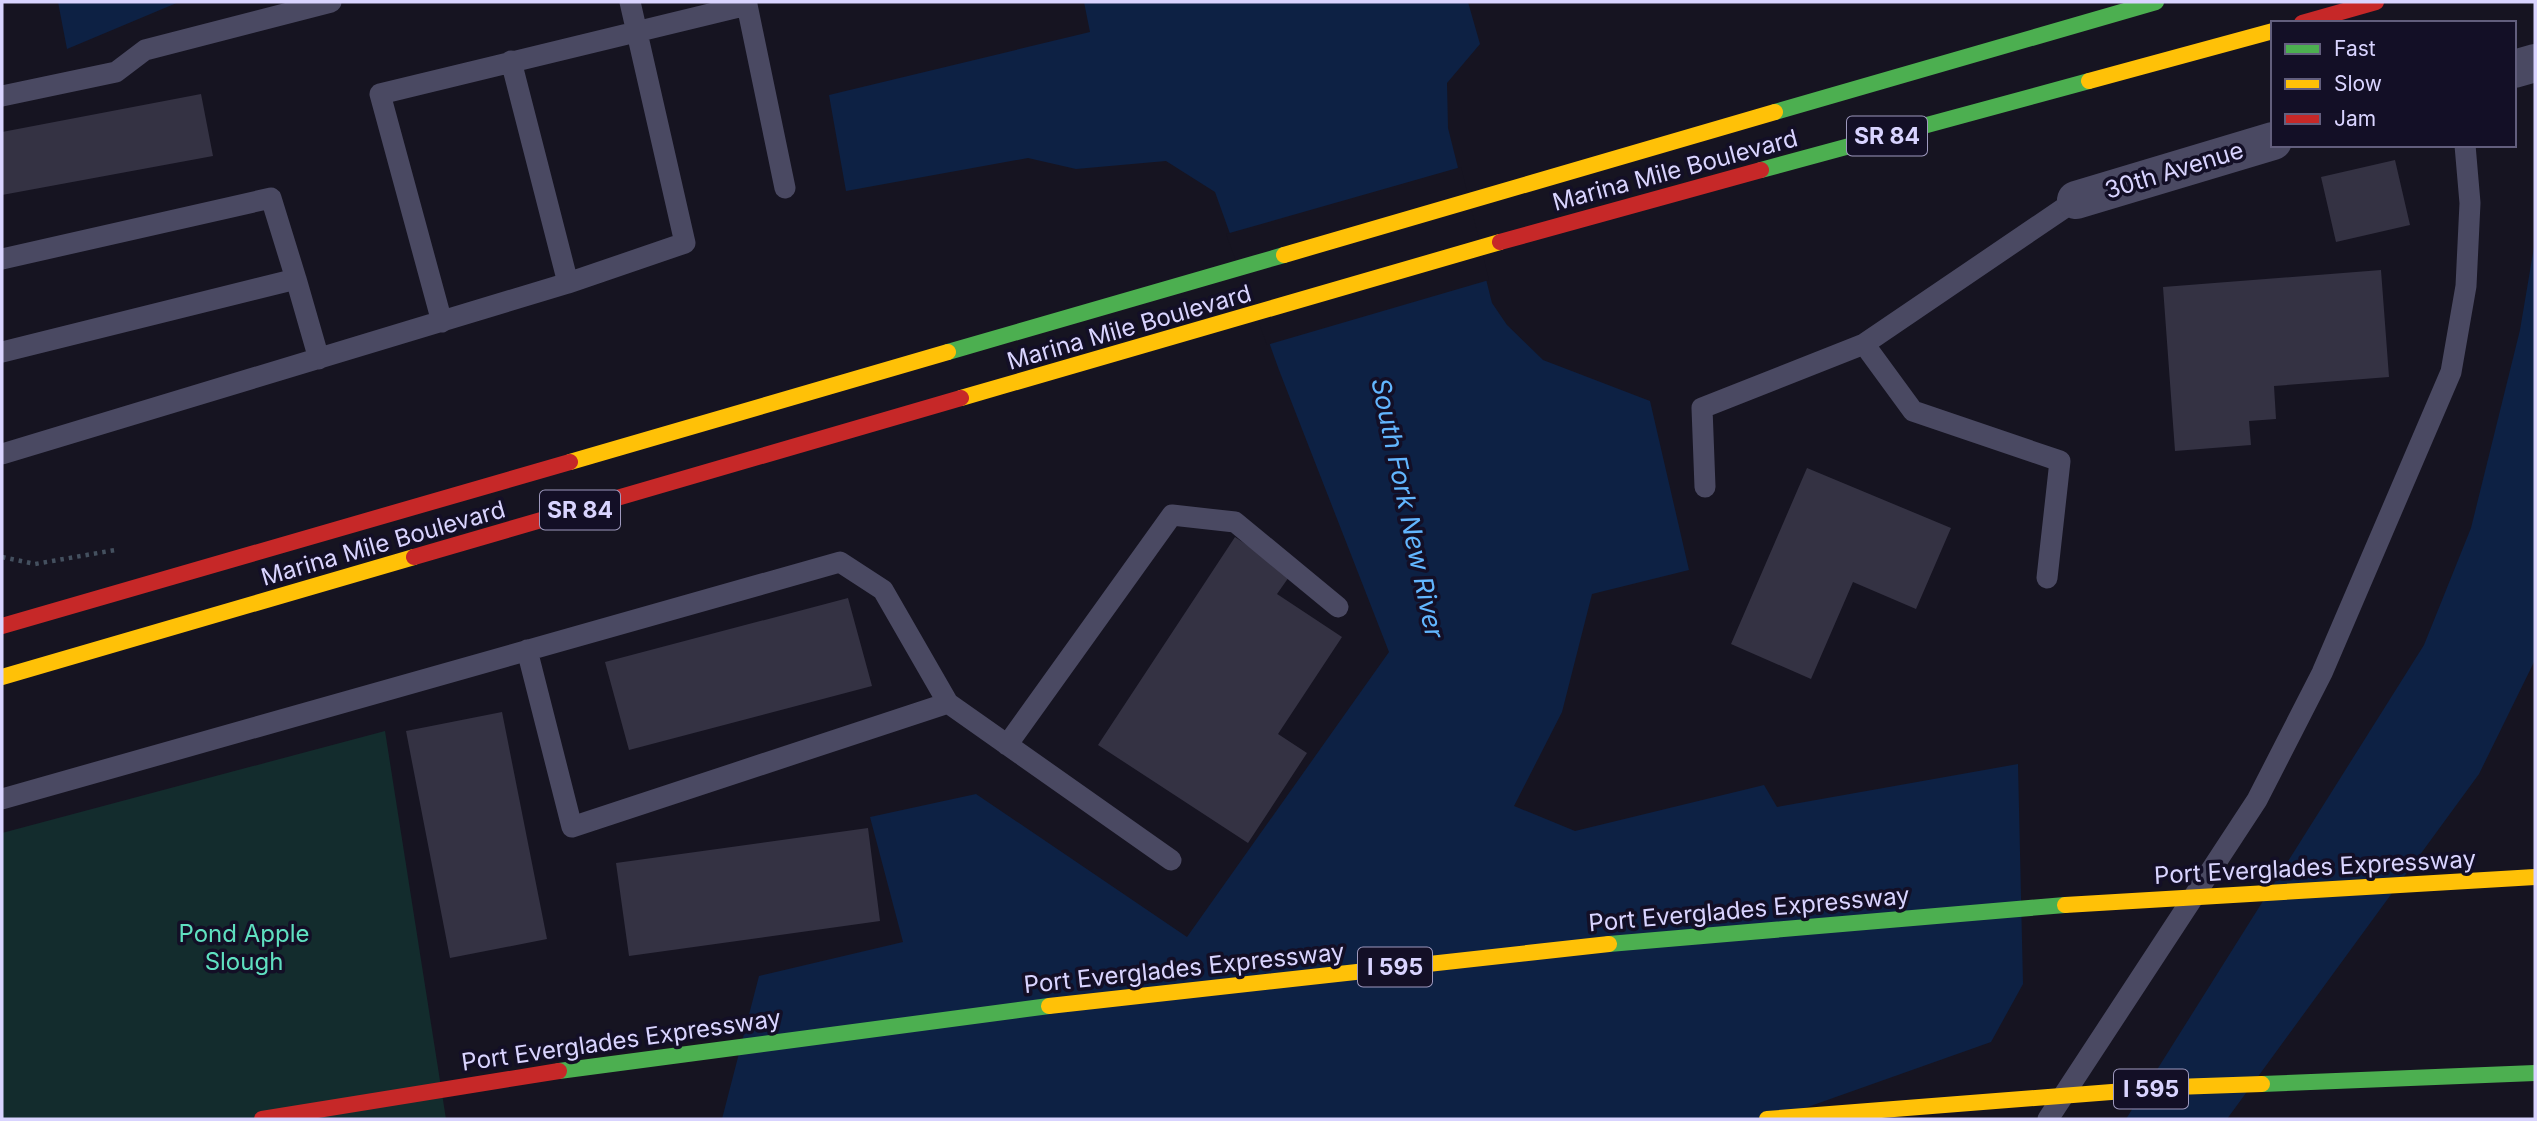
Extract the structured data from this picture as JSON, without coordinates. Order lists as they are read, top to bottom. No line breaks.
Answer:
{"streets":{"main road":["SR 84","Marina Mile Boulevard","Port Everglades Expressway","I 595"],"street":["30th Avenue"]},"water":["South Fork New River"],"parks":["Pond Apple Slough"],"legend":["Fast","Slow","Jam"]}
